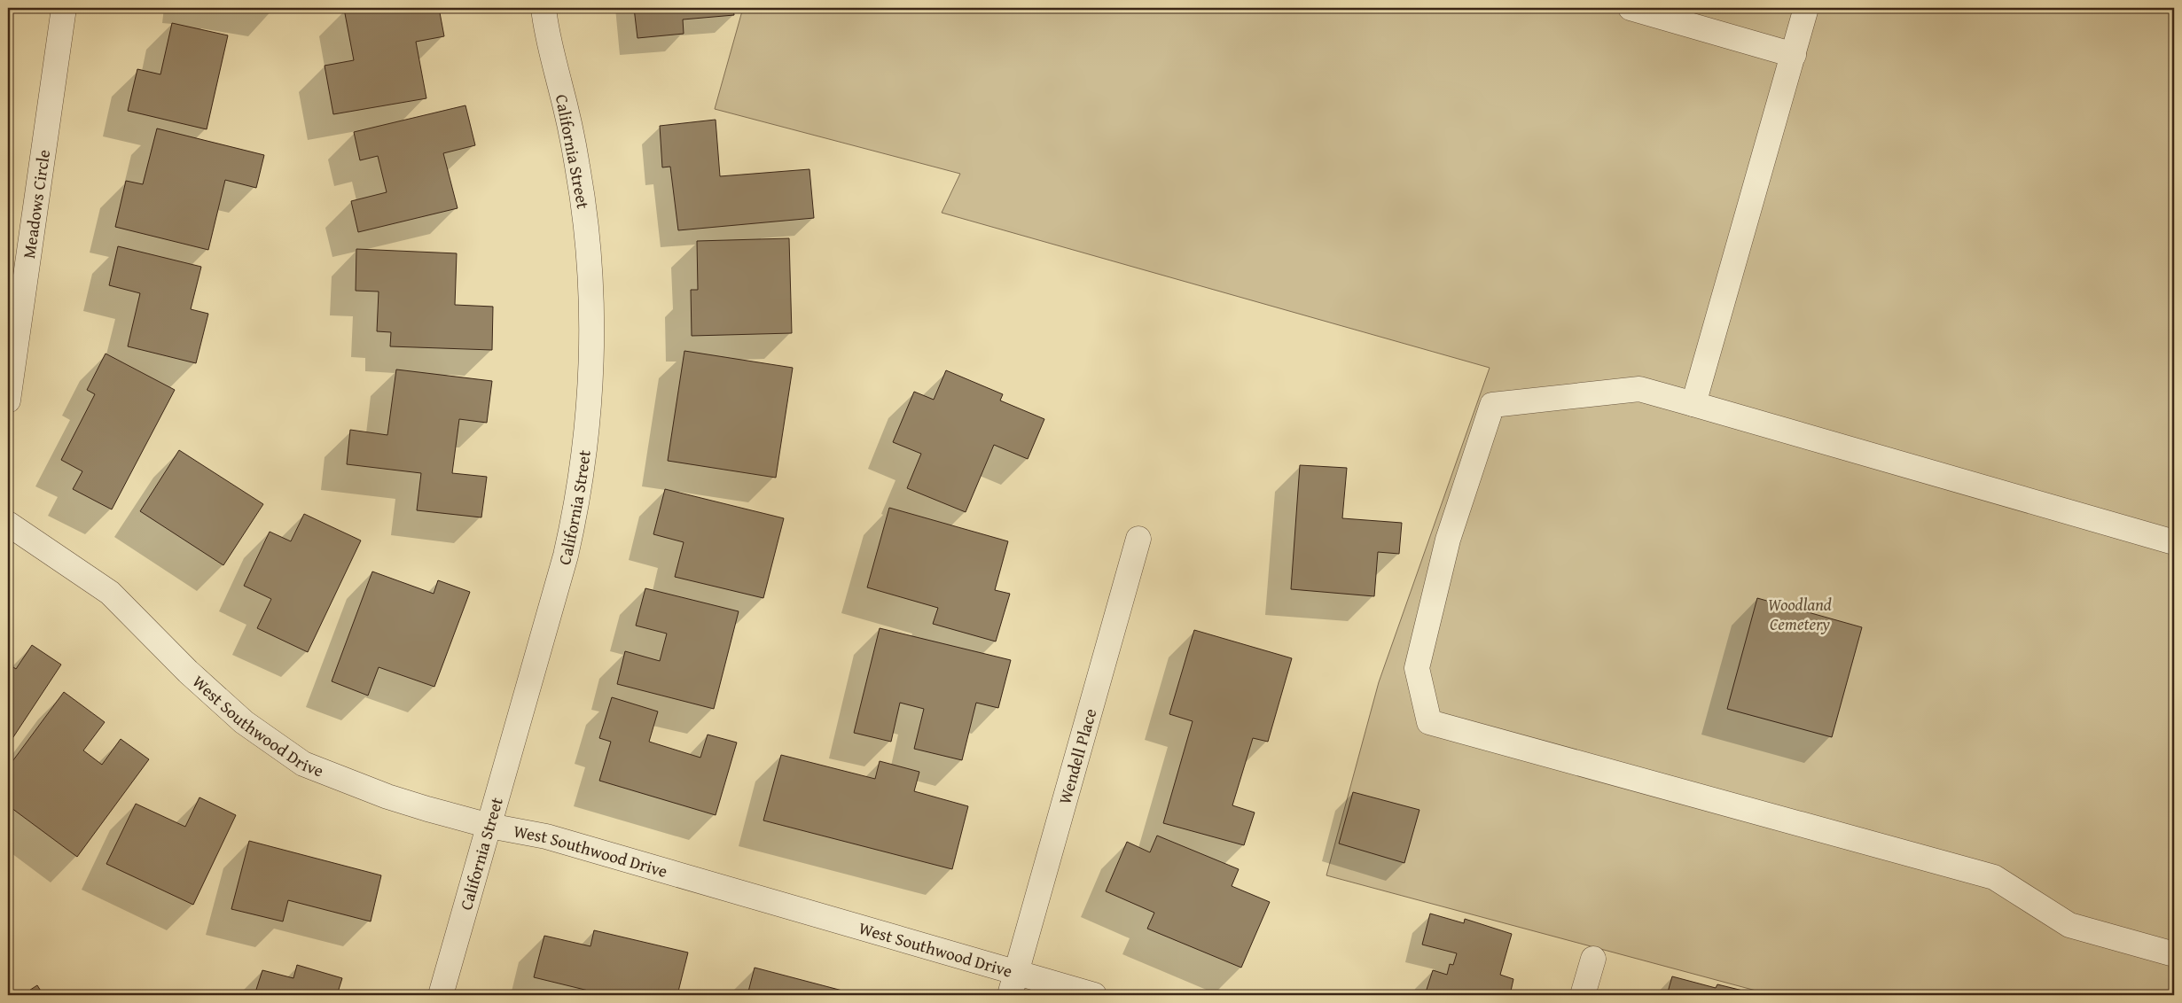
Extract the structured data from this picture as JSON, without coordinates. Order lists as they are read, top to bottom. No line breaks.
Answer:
{"streets":{"street":["California Street","Meadows Circle","West Southwood Drive","Wendell Place"]},"crossings":[["California Street","West Southwood Drive"],["West Southwood Drive","Wendell Place"]],"parks":["Woodland Cemetery"]}
